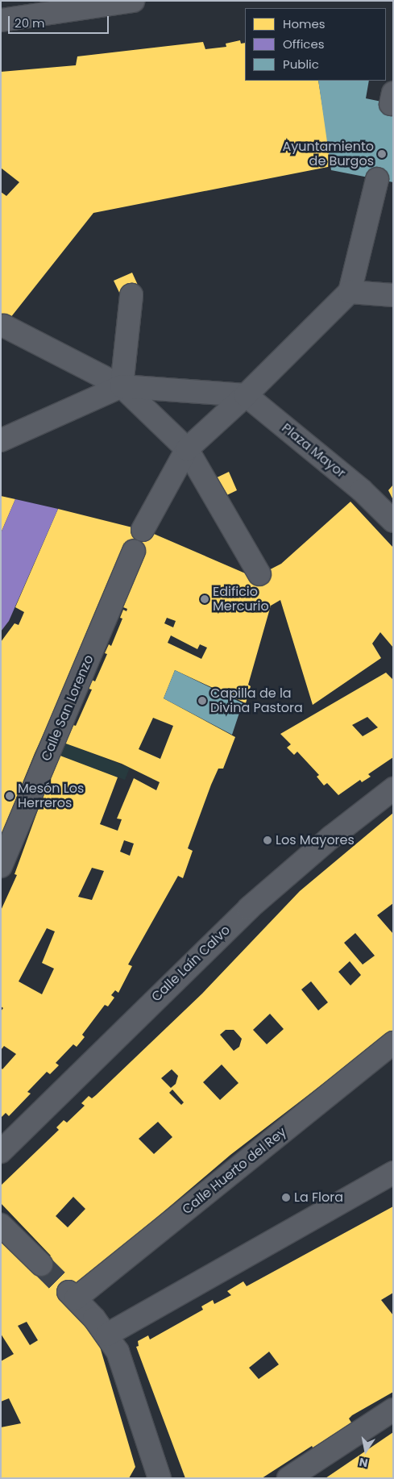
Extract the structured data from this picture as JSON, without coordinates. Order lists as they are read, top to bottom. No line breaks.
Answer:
{"streets":{"street":["Plaza Mayor","Calle San Lorenzo","Calle Laín Calvo","Calle Huerto del Rey"]},"places":["Ayuntamiento de Burgos","Edificio Mercurio","Capilla de la Divina Pastora","Mesón Los Herreros","Los Mayores","La Flora"],"legend":["Homes","Offices","Public"],"scale_bar":"20 m","north":"bottom"}
